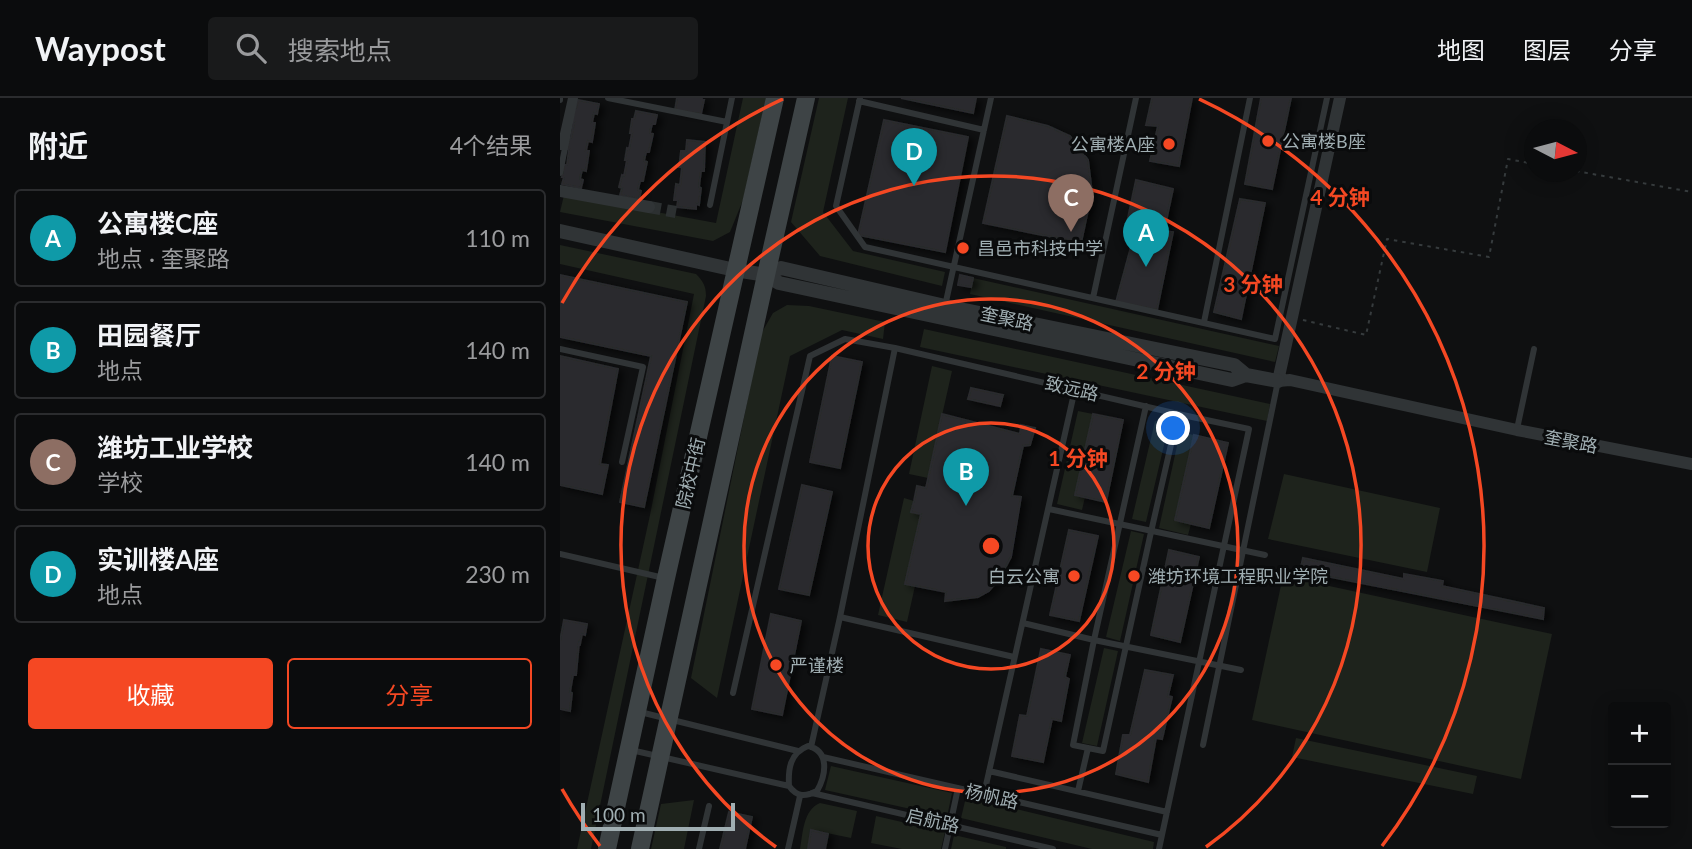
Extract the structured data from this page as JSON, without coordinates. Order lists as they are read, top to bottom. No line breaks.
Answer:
{"streets":{"main road":["院校中街"],"street":["奎聚路"],"lane":["致远路","杨帆路","启航路"]},"crossings":[["奎聚路","院校中街"],["杨帆路","启航路"]],"places":["公寓楼B座","公寓楼A座","昌邑市科技中学","白云公寓","潍坊环境工程职业学院","严谨楼"],"scale_bar":"100 m","north":"right","page":{"header":"Waypost","search":"搜索地点","nav":["地图","图层","分享"],"heading":["附近","4个结果"],"pins":["D","C","A","B"],"list":[{"mark":"A","name":"公寓楼C座","note":"地点 · 奎聚路","value":"110 m"},{"mark":"B","name":"田园餐厅","note":"地点","value":"140 m"},{"mark":"C","name":"潍坊工业学校","note":"学校","value":"140 m"},{"mark":"D","name":"实训楼A座","note":"地点","value":"230 m"}],"buttons":["收藏","分享"],"map_buttons":["+","−"],"scale":"100 m"},"rings":["4 分钟","3 分钟","2 分钟","1 分钟"]}
